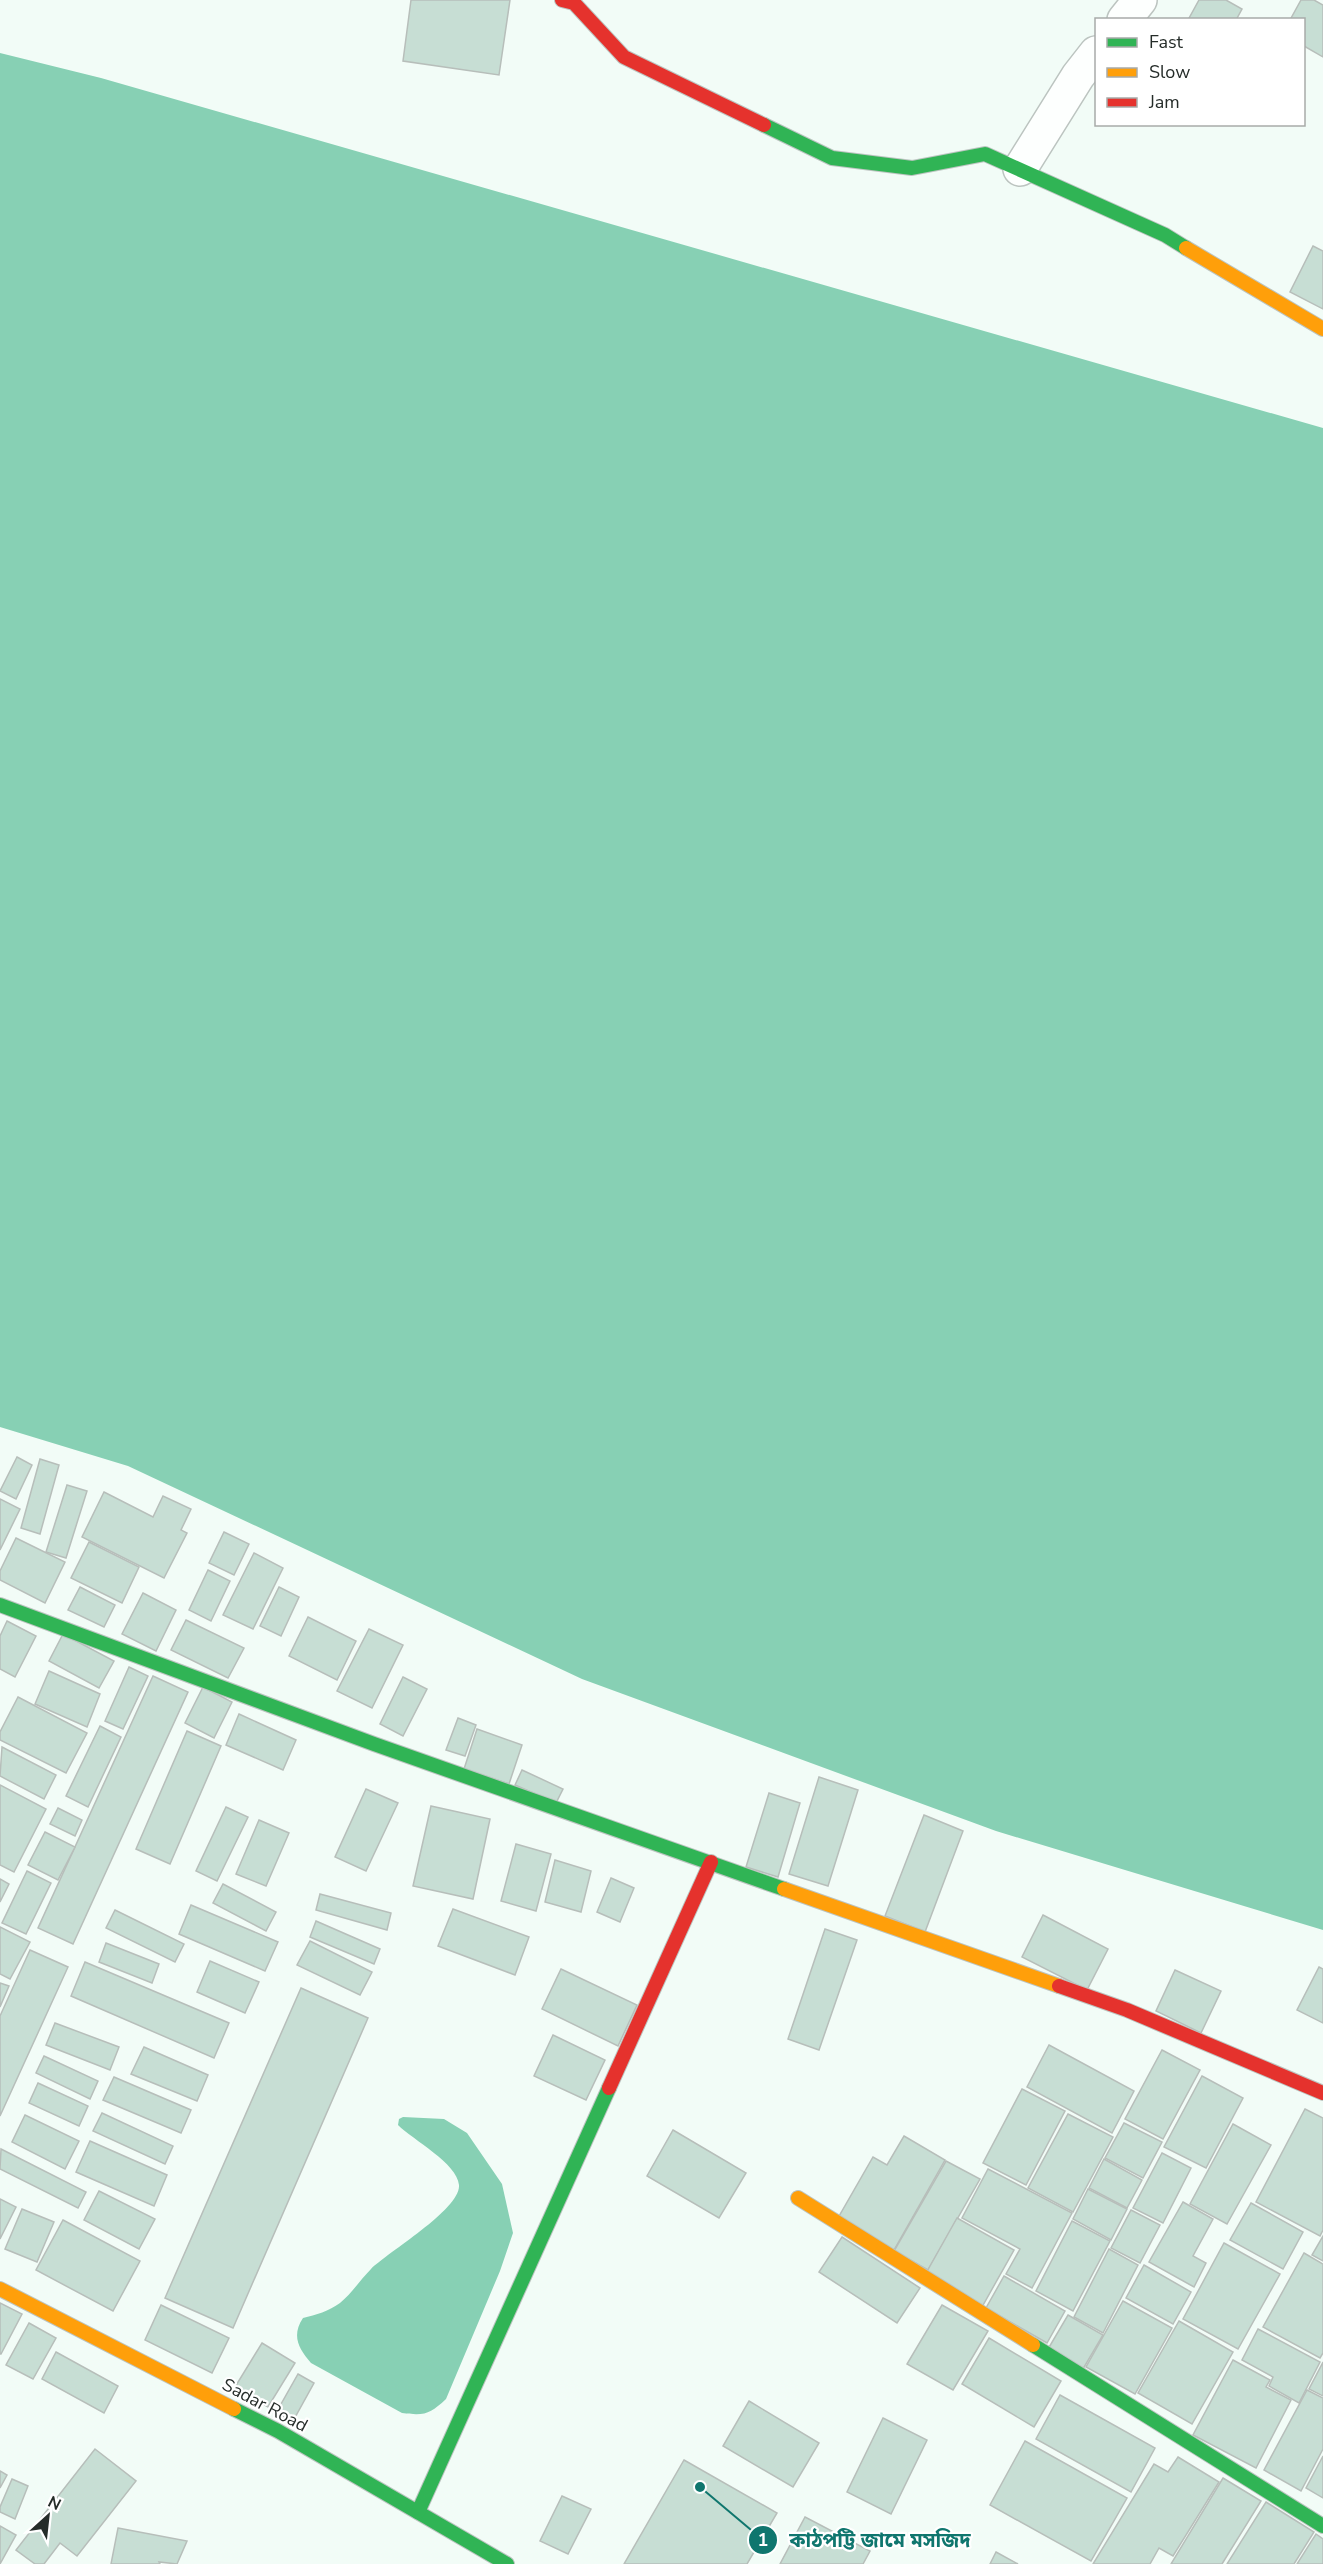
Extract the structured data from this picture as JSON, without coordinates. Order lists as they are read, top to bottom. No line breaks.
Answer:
{"streets":{"street":["Sadar Road"]},"places":["কাঠপট্টি জামে মসজিদ"],"legend":["Fast","Slow","Jam"],"north":"top right"}
